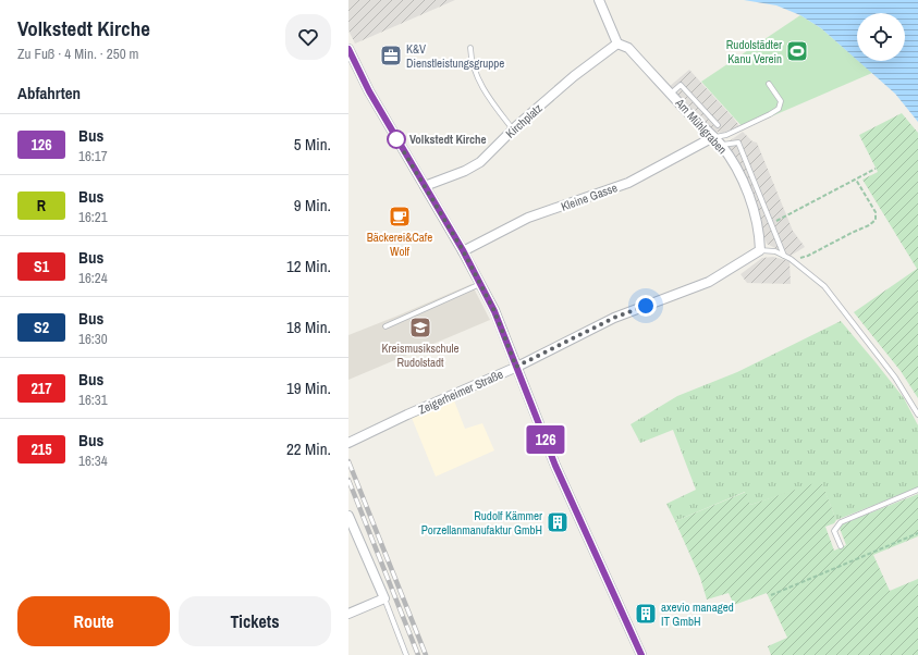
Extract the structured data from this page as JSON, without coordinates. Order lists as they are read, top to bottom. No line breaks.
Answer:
{"streets":{"street":["Kirchplatz","Am Mühlgraben","Kleine Gasse","Zeigerheimer Straße"]},"crossings":[["Kirchplatz","Am Mühlgraben"],["Am Mühlgraben","Kleine Gasse"],["Am Mühlgraben","Zeigerheimer Straße"]],"places":{"sports":["Rudolstädter Kanu Verein"],"office":["K&V Dienstleistungsgruppe"],"other":["Volkstedt Kirche"],"cafe":["Bäckerei&Cafe Wolf"],"school or university":["Kreismusikschule Rudolstadt"],"building":["Rudolf Kämmer Porzellanmanufaktur GmbH","axevio managed IT GmbH"]},"lines":["bus line 126"],"page":{"heading":[["Volkstedt Kirche","Zu Fuß · 4 Min. · 250 m"],"Abfahrten"],"on_map":"126","list":[{"mark":"126","name":"Bus","note":"16:17","value":"5 Min."},{"mark":"R","name":"Bus","note":"16:21","value":"9 Min."},{"mark":"S1","name":"Bus","note":"16:24","value":"12 Min."},{"mark":"S2","name":"Bus","note":"16:30","value":"18 Min."},{"mark":"217","name":"Bus","note":"16:31","value":"19 Min."},{"mark":"215","name":"Bus","note":"16:34","value":"22 Min."}],"buttons":["Route","Tickets"]}}
